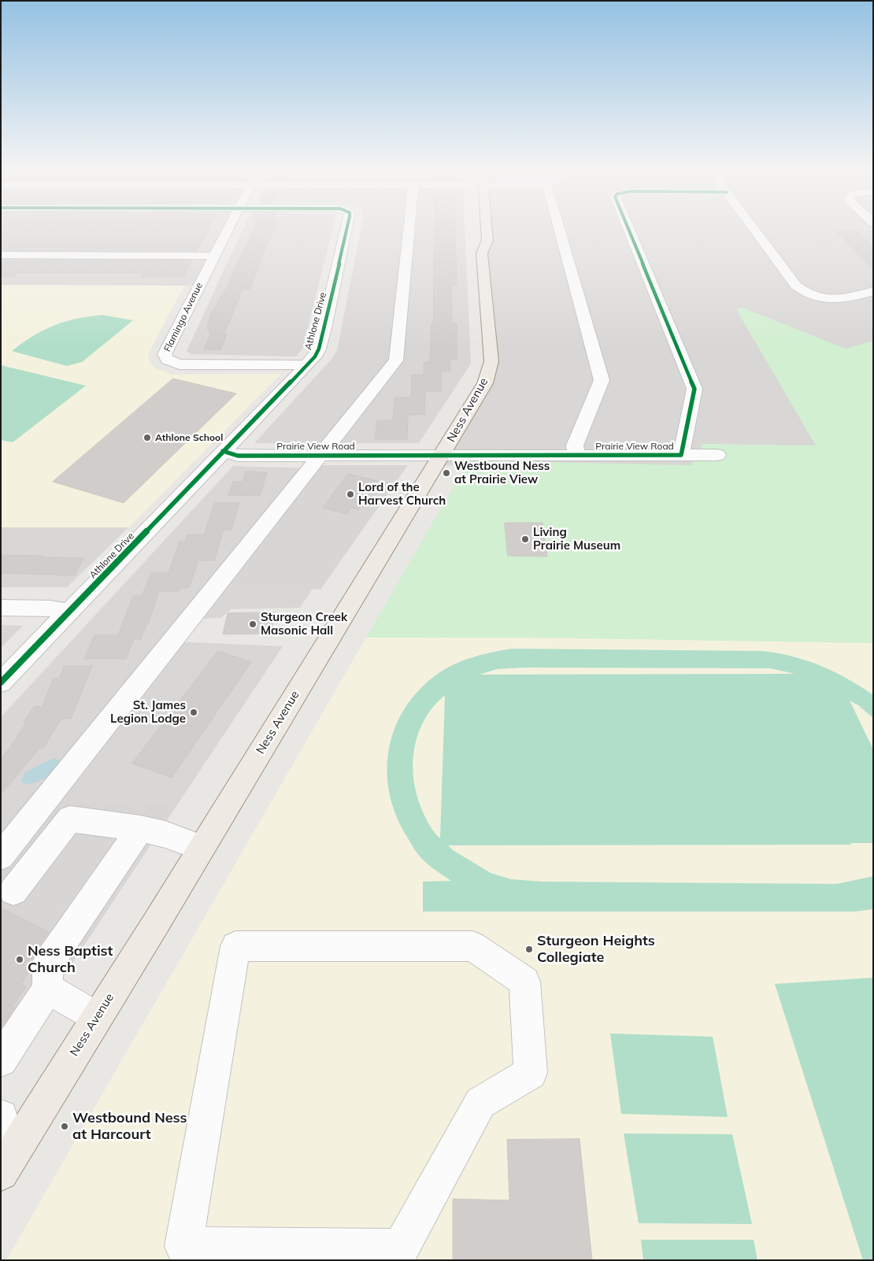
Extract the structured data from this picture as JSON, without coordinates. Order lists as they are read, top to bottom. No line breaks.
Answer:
{"streets":{"main road":["Ness Avenue"],"street":["Flamingo Avenue","Athlone Drive","Prairie View Road"]},"crossings":[["Flamingo Avenue","Athlone Drive"],["Athlone Drive","Prairie View Road"],["Ness Avenue","Prairie View Road"]],"places":["Athlone School","Westbound Ness at Prairie View","Lord of the Harvest Church","Living Prairie Museum","Sturgeon Creek Masonic Hall","St. James Legion Lodge","Sturgeon Heights Collegiate","Ness Baptist Church","Westbound Ness at Harcourt"]}
